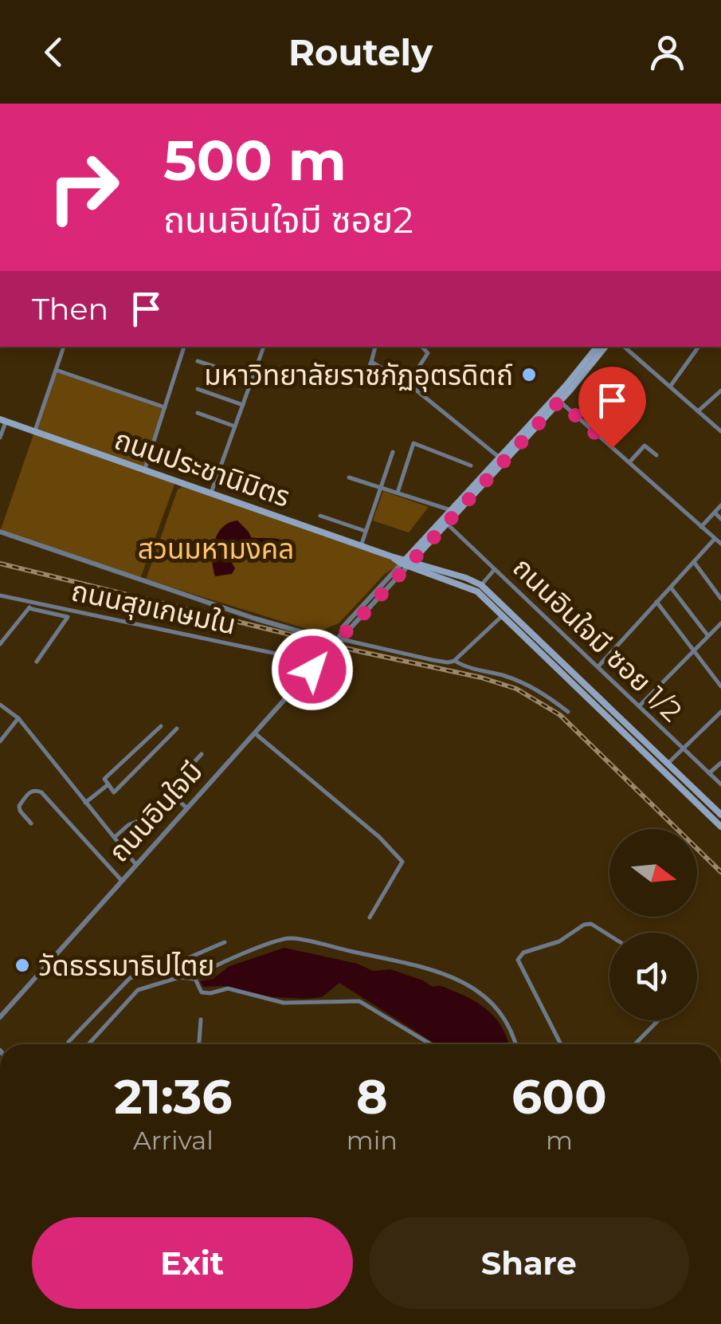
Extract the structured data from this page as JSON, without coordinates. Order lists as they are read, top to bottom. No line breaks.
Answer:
{"streets":{"main road":["ถนนประชานิมิตร","ถนนอินใจมี"],"street":["ถนนสุขเกษมใน","ถนนอินใจมี ซอย 1/2"]},"crossings":[["ถนนประชานิมิตร","ถนนอินใจมี"],["ถนนสุขเกษมใน","ถนนอินใจมี"],["ถนนอินใจมี ซอย 1/2","ถนนอินใจมี"]],"parks":["สวนมหามงคล"],"places":["มหาวิทยาลัยราชภัฏอุตรดิตถ์","วัดธรรมาธิปไตย"],"north":"right","page":{"header":"Routely","turn":["500 m","ถนนอินใจมี ซอย2"],"then":"Then","eta":["21:36","Arrival","8","min","600","m"],"buttons":["Exit","Share"]}}
